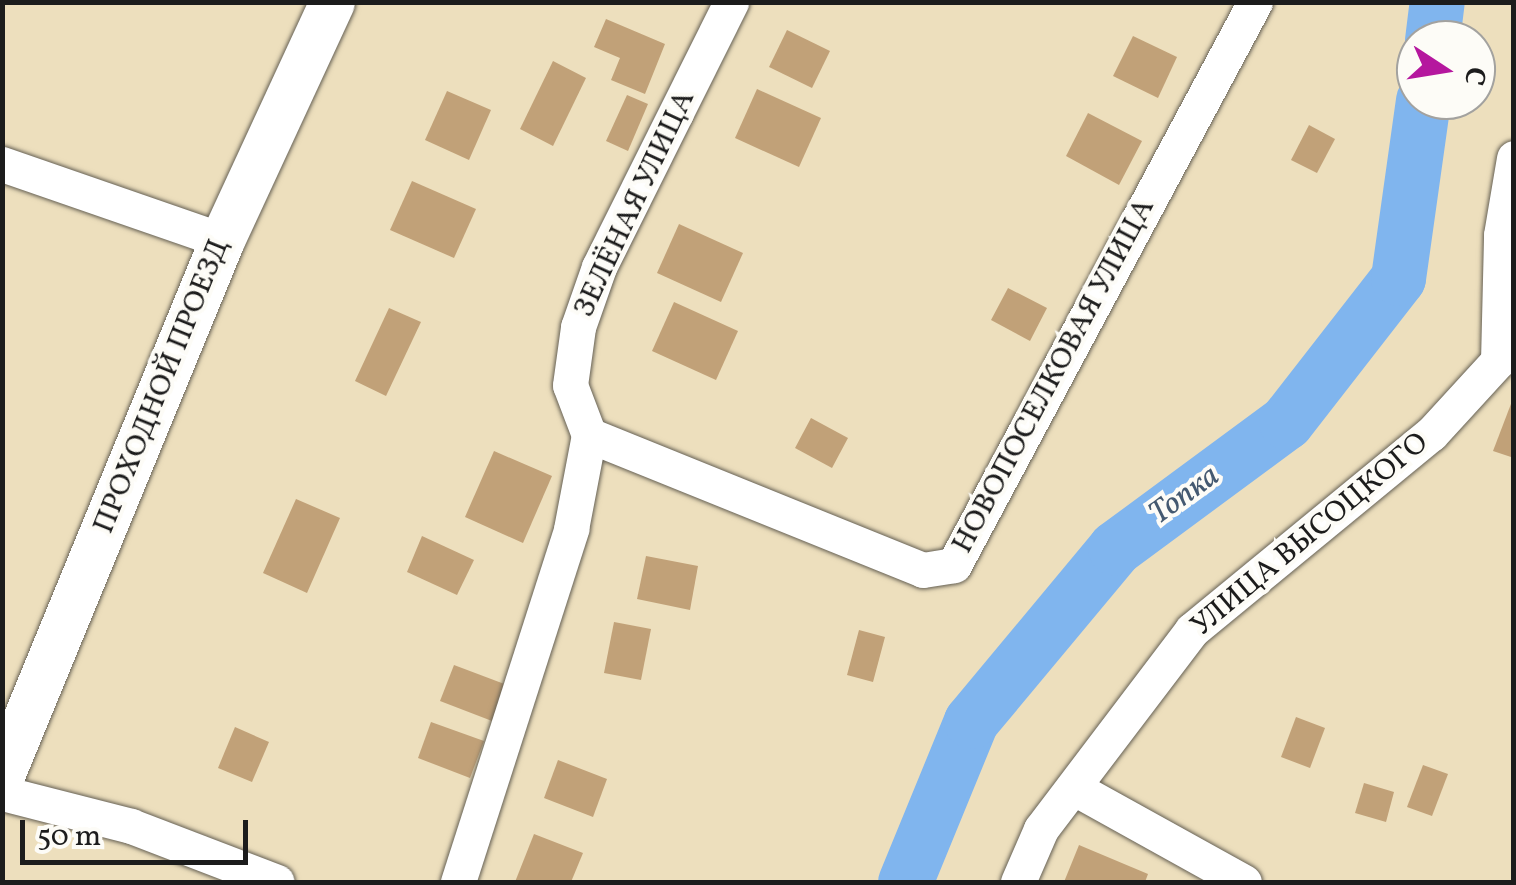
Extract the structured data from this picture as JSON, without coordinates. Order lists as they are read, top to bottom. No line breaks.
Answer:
{"streets":{"street":["ЗЕЛЁНАЯ УЛИЦА","НОВОПОСЕЛКОВАЯ УЛИЦА","ПРОХОДНОЙ ПРОЕЗД","УЛИЦА ВЫСОЦКОГО"]},"crossings":[["ЗЕЛЁНАЯ УЛИЦА","НОВОПОСЕЛКОВАЯ УЛИЦА"]],"water":["Топка"],"scale_bar":"50 m","north":"right"}
